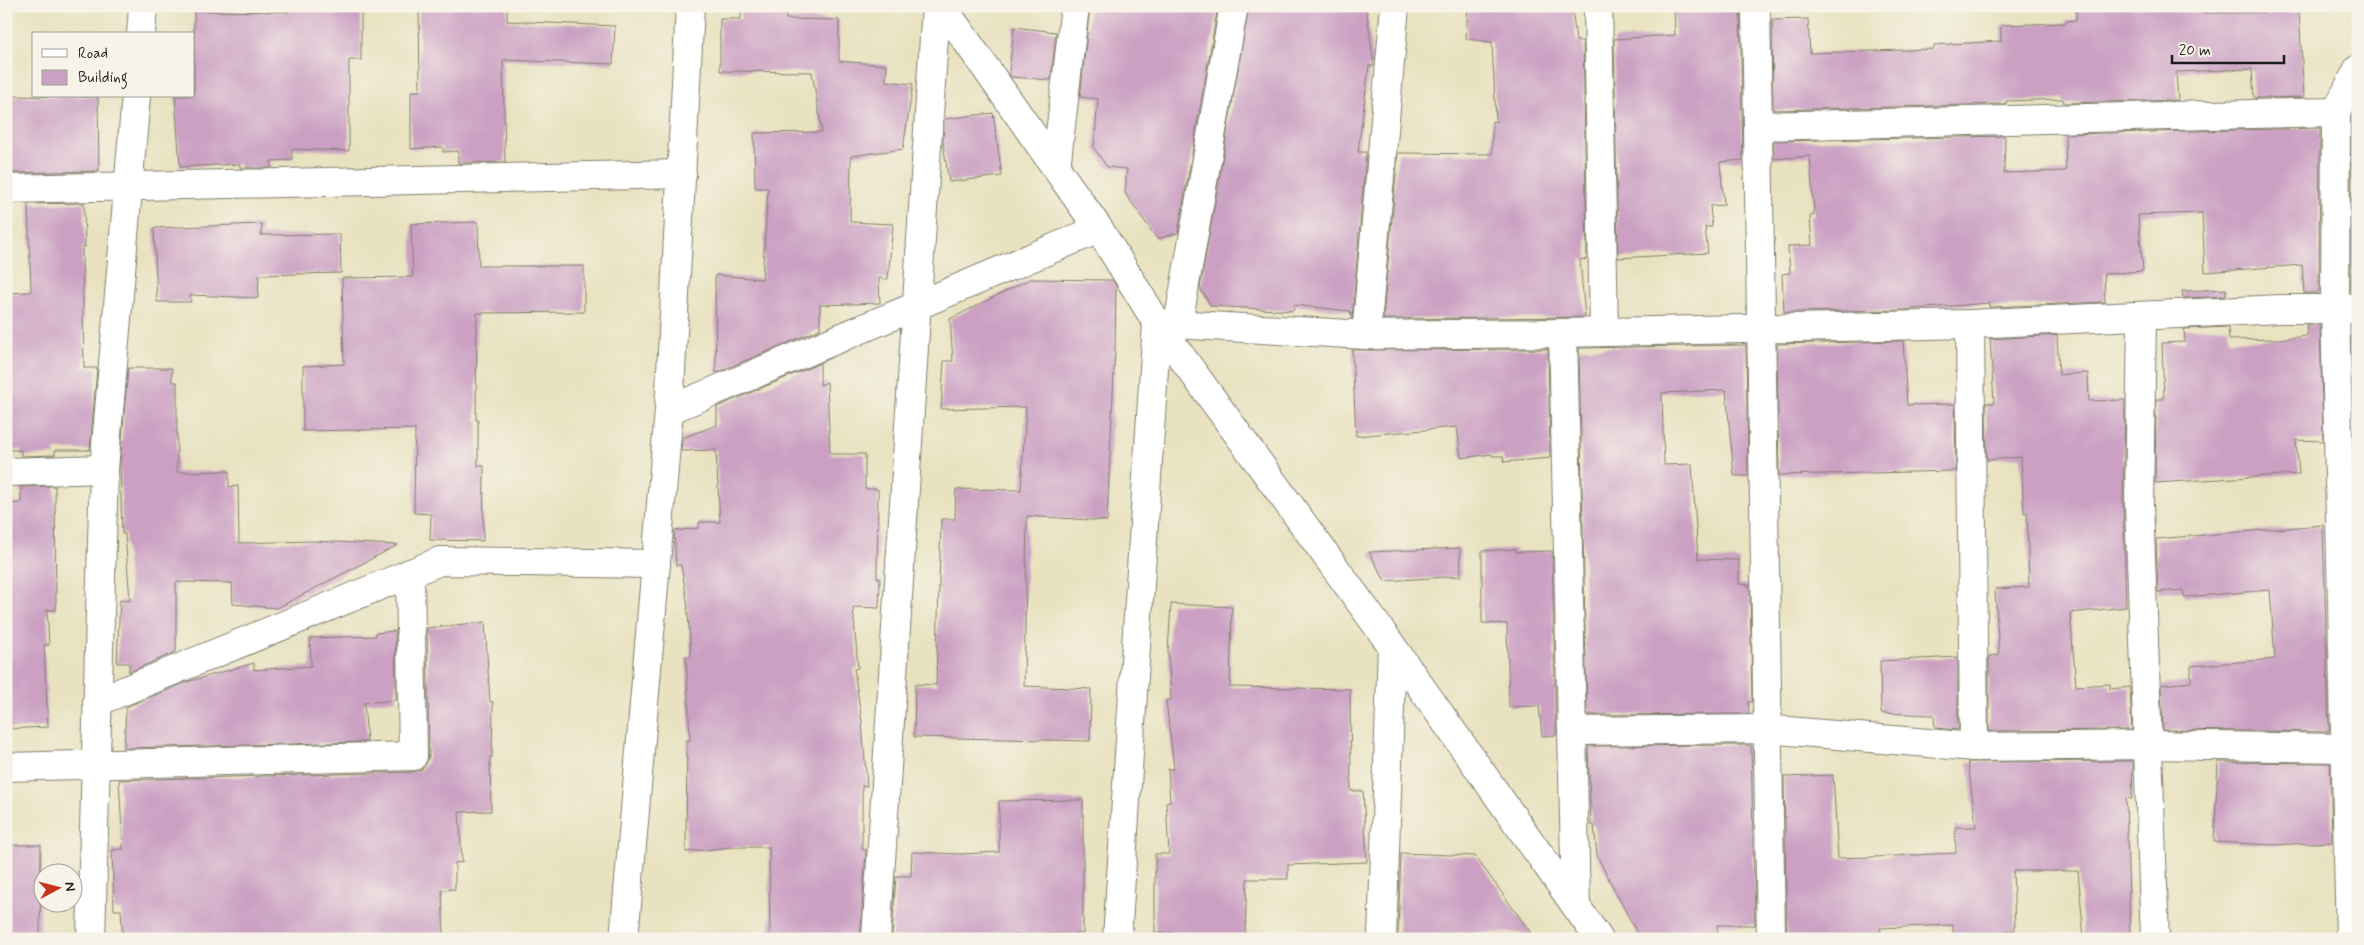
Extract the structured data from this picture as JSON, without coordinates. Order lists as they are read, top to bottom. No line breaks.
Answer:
{"legend":["Road","Building"],"scale_bar":"20 m","north":"right"}
